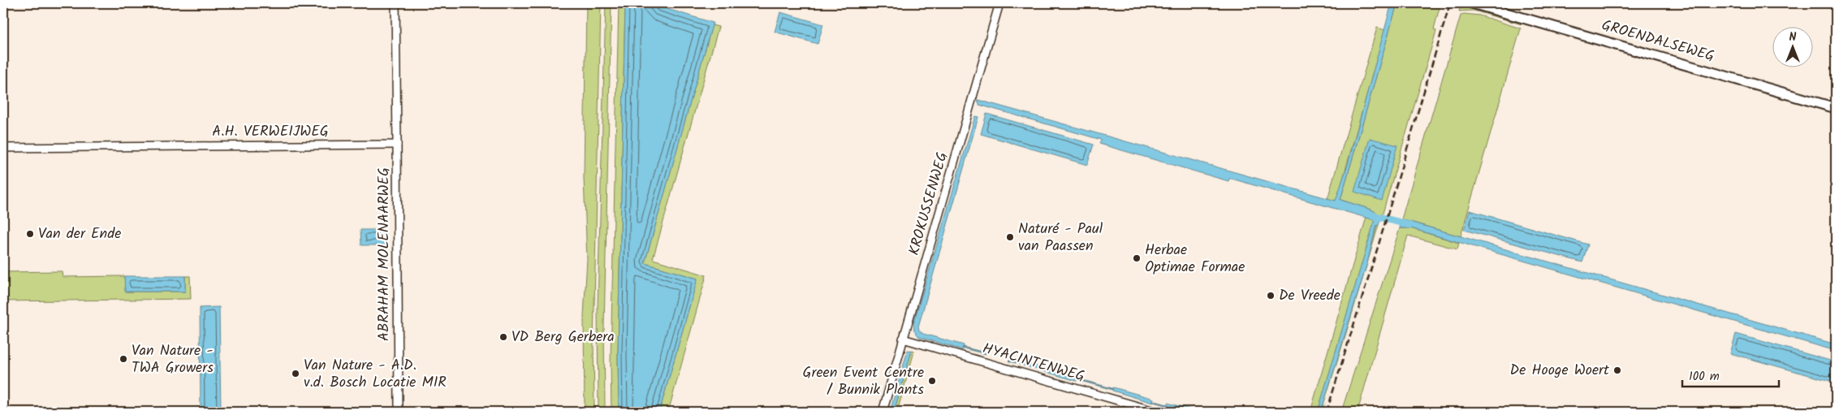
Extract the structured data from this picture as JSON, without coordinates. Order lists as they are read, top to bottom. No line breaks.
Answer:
{"streets":{"street":["GROENDALSEWEG","A.H. VERWEIJWEG","KROKUSSENWEG","ABRAHAM MOLENAARWEG","HYACINTENWEG"]},"crossings":[["A.H. VERWEIJWEG","ABRAHAM MOLENAARWEG"],["KROKUSSENWEG","HYACINTENWEG"]],"places":["Van der Ende","Naturé - Paul van Paassen","Herbae Optimae Formae","De Vreede","VD Berg Gerbera","Van Nature - TWA Growers","De Hooge Woert","Van Nature - A.D. v.d. Bosch Locatie MIR","Green Event Centre / Bunnik Plants"],"scale_bar":"100 m","north":"top"}
